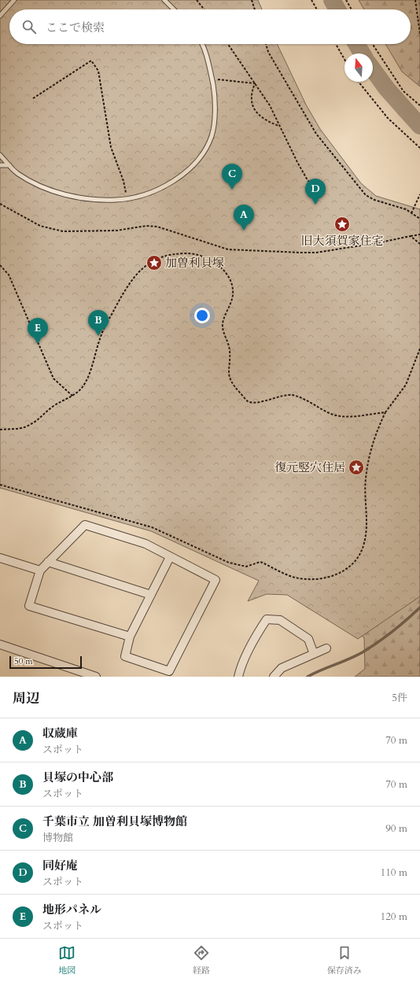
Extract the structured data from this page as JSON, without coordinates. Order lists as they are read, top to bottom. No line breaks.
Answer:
{"places":{"place":["旧大須賀家住宅","加曽利貝塚","復元竪穴住居"]},"scale_bar":"50 m","north":"top","page":{"search":"ここで検索","pins":["C","D","A","B","E"],"scale":"50 m","heading":["周辺","5件"],"list":[{"mark":"A","name":"収蔵庫","note":"スポット","value":"70 m"},{"mark":"B","name":"貝塚の中心部","note":"スポット","value":"70 m"},{"mark":"C","name":"千葉市立 加曽利貝塚博物館","note":"博物館","value":"90 m"},{"mark":"D","name":"同好庵","note":"スポット","value":"110 m"},{"mark":"E","name":"地形パネル","note":"スポット","value":"120 m"}],"nav":["地図","経路","保存済み"]}}
